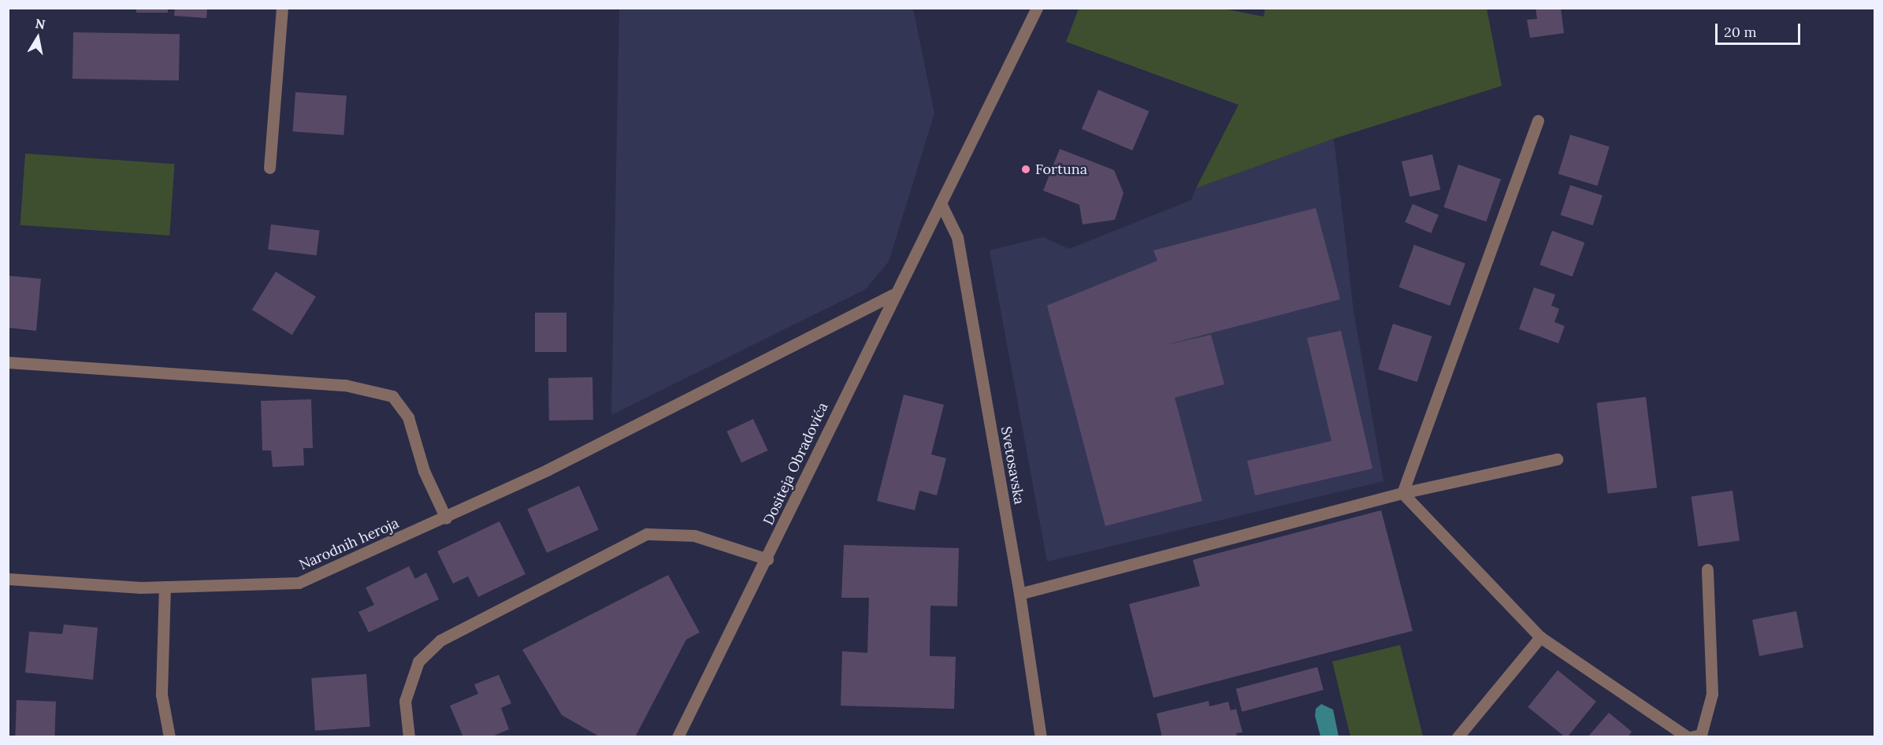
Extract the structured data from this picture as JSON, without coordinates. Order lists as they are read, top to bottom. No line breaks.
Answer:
{"streets":{"street":["Dositeja Obradovića","Svetosavska","Narodnih heroja"]},"crossings":[["Dositeja Obradovića","Svetosavska"],["Dositeja Obradovića","Narodnih heroja"]],"places":["Fortuna"],"scale_bar":"20 m","north":"top"}
